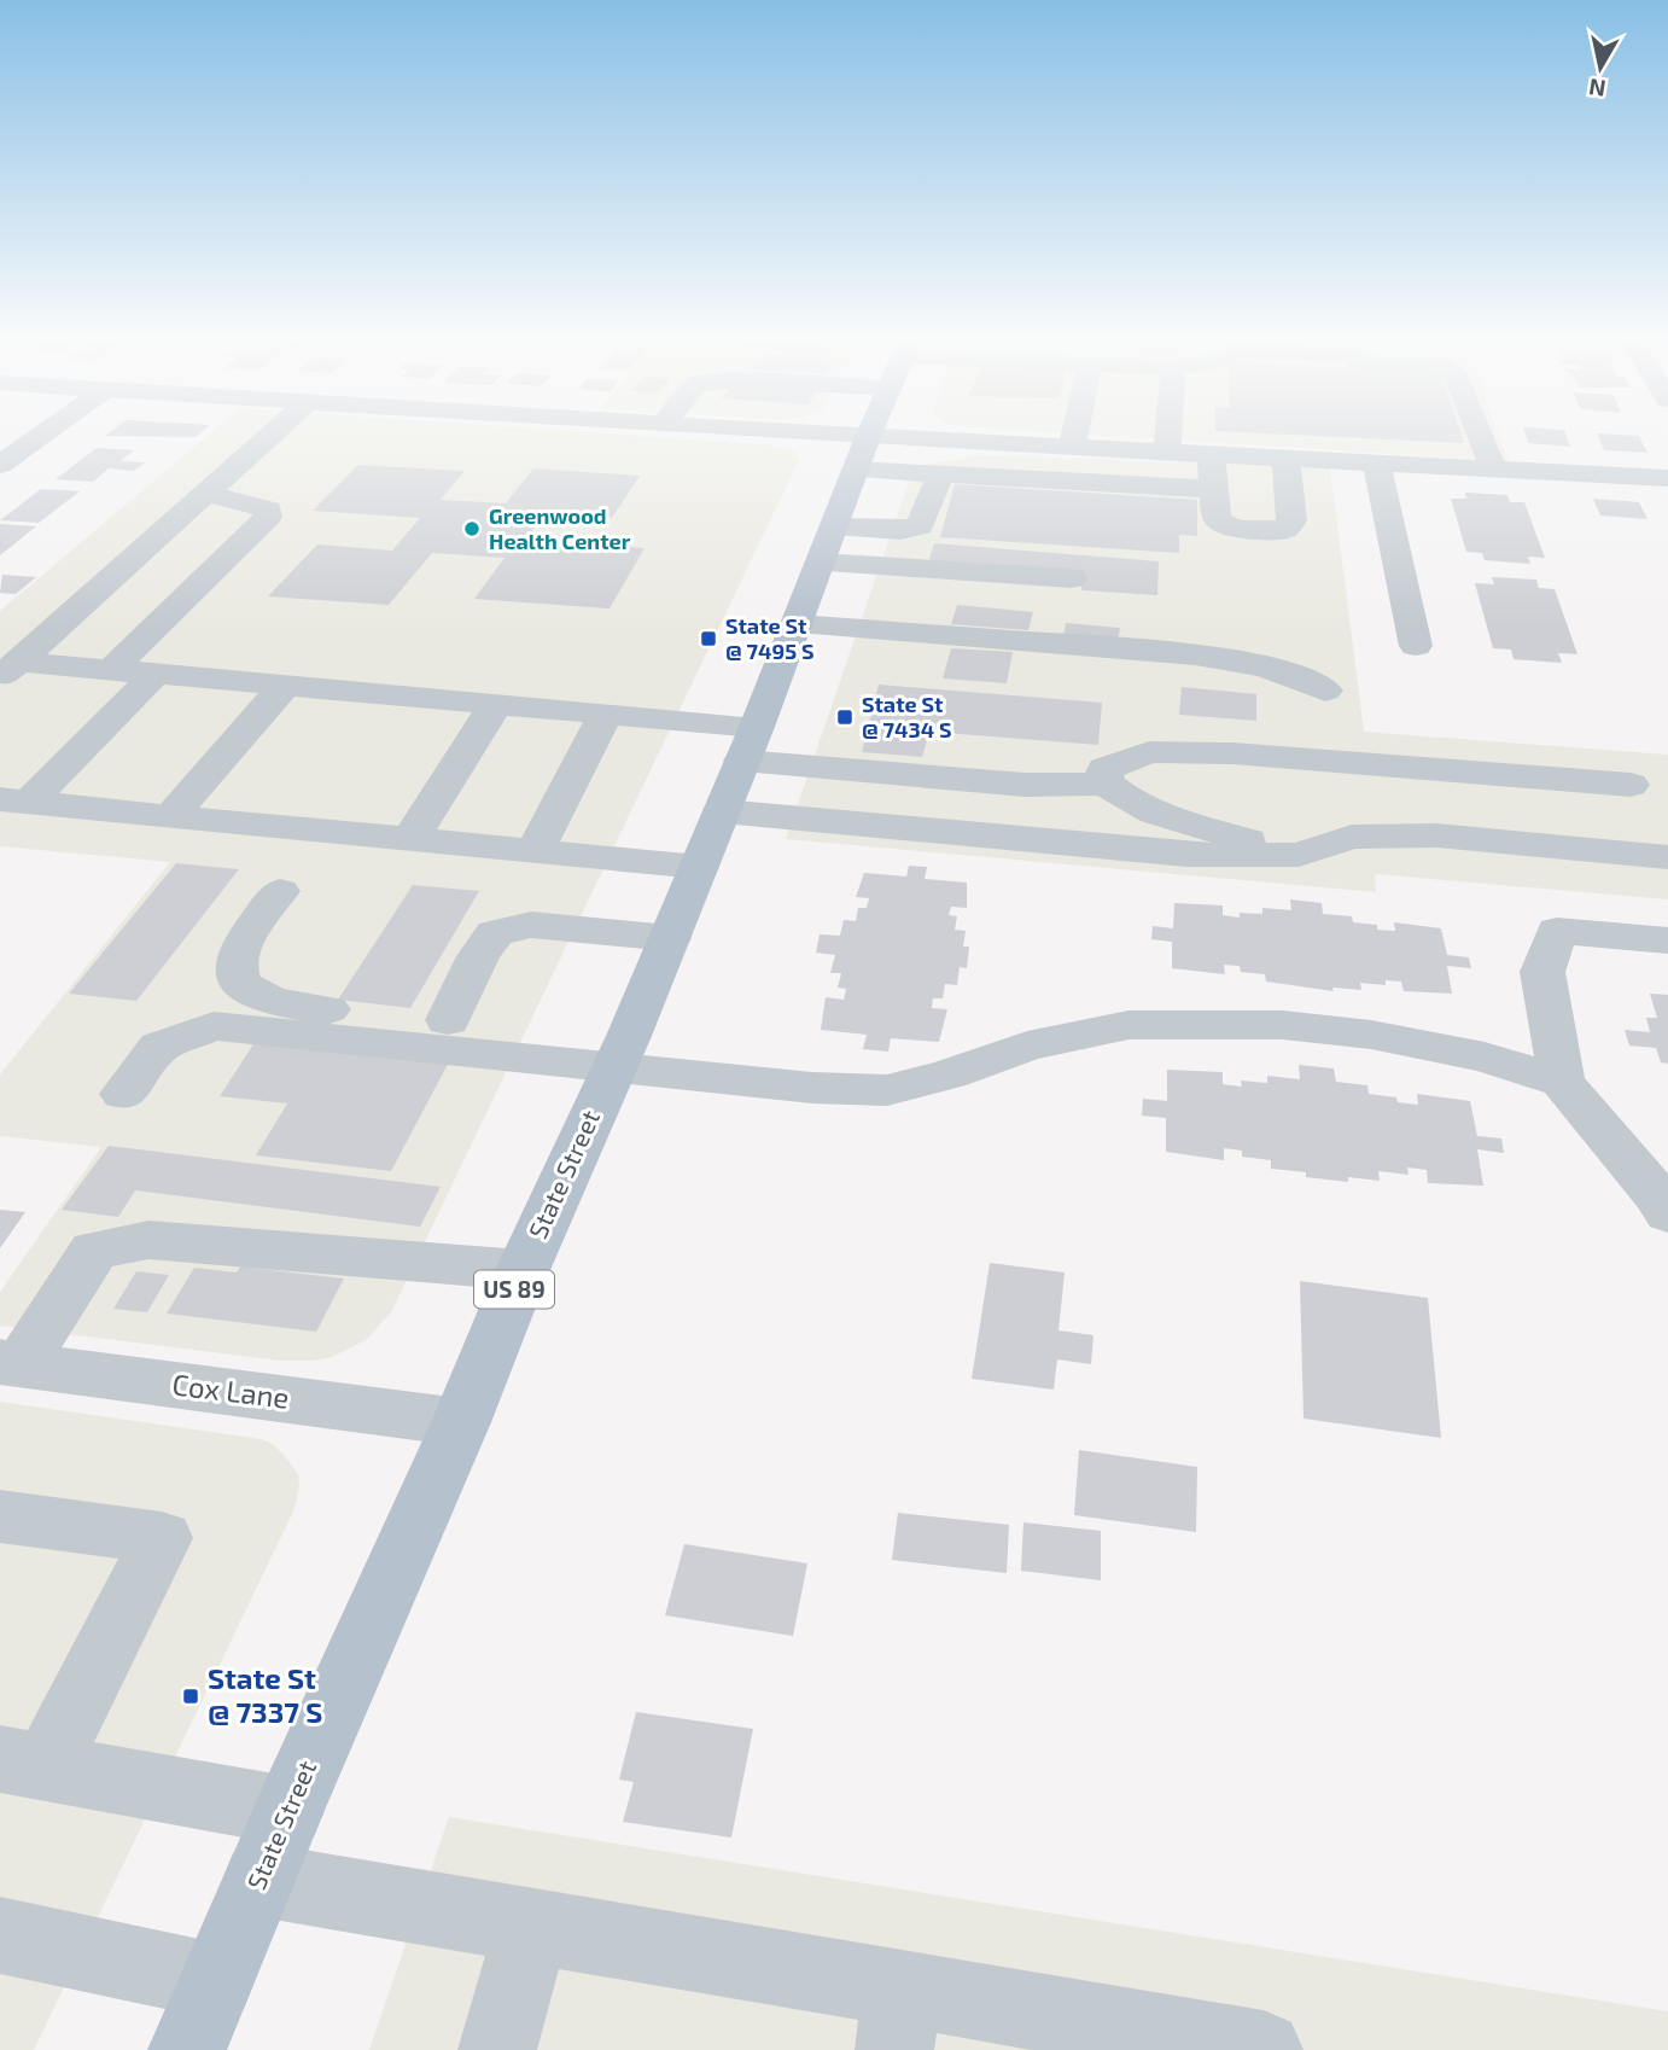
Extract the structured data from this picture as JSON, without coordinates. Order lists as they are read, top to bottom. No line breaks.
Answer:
{"streets":{"main road":["State Street","US 89"],"street":["Cox Lane"]},"crossings":[["State Street","Cox Lane"]],"places":{"other":["Greenwood Health Center"],"transit":["State St @ 7495 S","State St @ 7434 S","State St @ 7337 S"]},"north":"bottom"}
